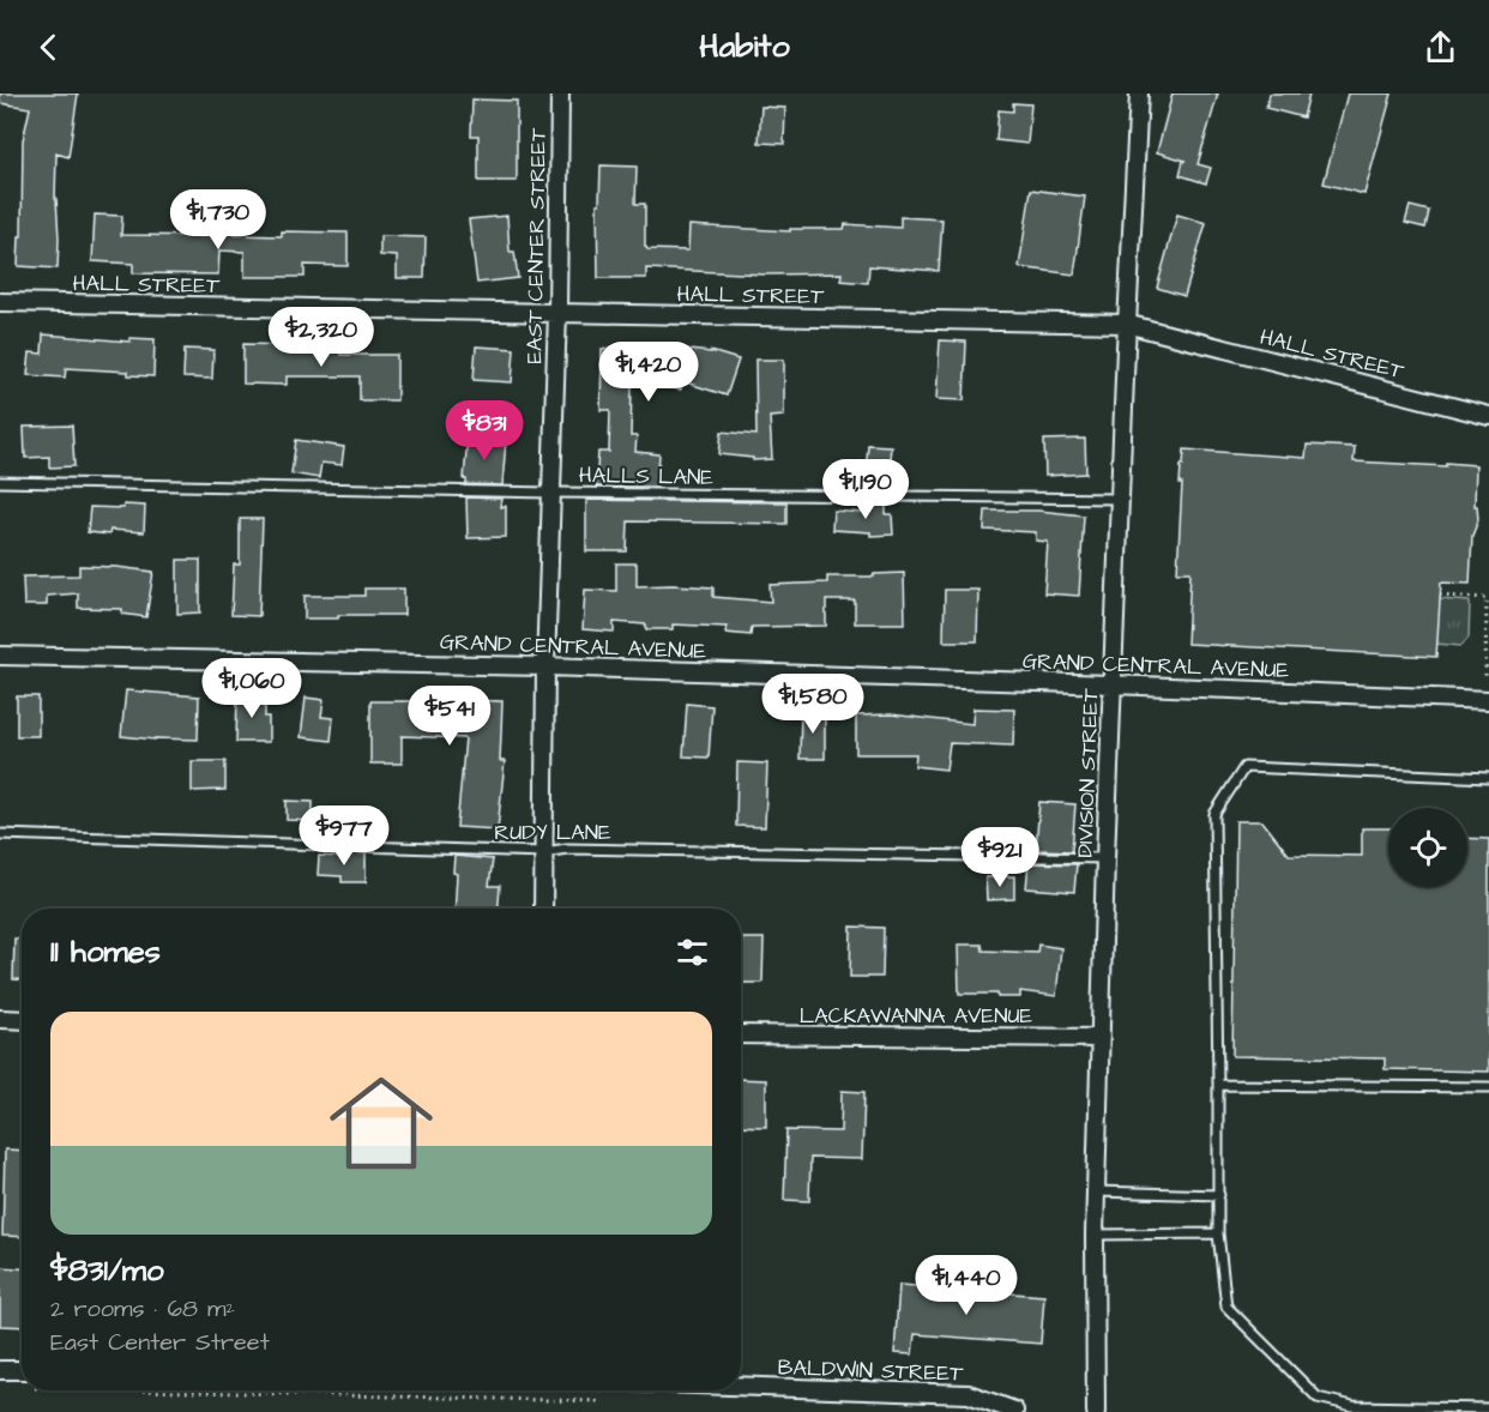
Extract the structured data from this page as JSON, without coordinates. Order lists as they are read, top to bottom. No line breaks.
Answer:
{"streets":{"street":["EAST CENTER STREET","HALL STREET","GRAND CENTRAL AVENUE","DIVISION STREET","LACKAWANNA AVENUE","BALDWIN STREET"],"lane":["HALLS LANE","RUDY LANE"]},"crossings":[["EAST CENTER STREET","HALL STREET"],["EAST CENTER STREET","HALLS LANE"],["EAST CENTER STREET","GRAND CENTRAL AVENUE"],["EAST CENTER STREET","RUDY LANE"],["HALL STREET","DIVISION STREET"],["HALLS LANE","DIVISION STREET"],["GRAND CENTRAL AVENUE","DIVISION STREET"],["DIVISION STREET","RUDY LANE"],["DIVISION STREET","LACKAWANNA AVENUE"]],"page":{"header":"Habito","price":["$1,730","$2,320","$1,420","$831","$1,190","$1,060","$1,580","$541","$977","$921","$1,440"],"heading":"11 homes","list":[{"name":"$831/mo","note":"2 rooms · 68 m² · East Center Street"}]}}
